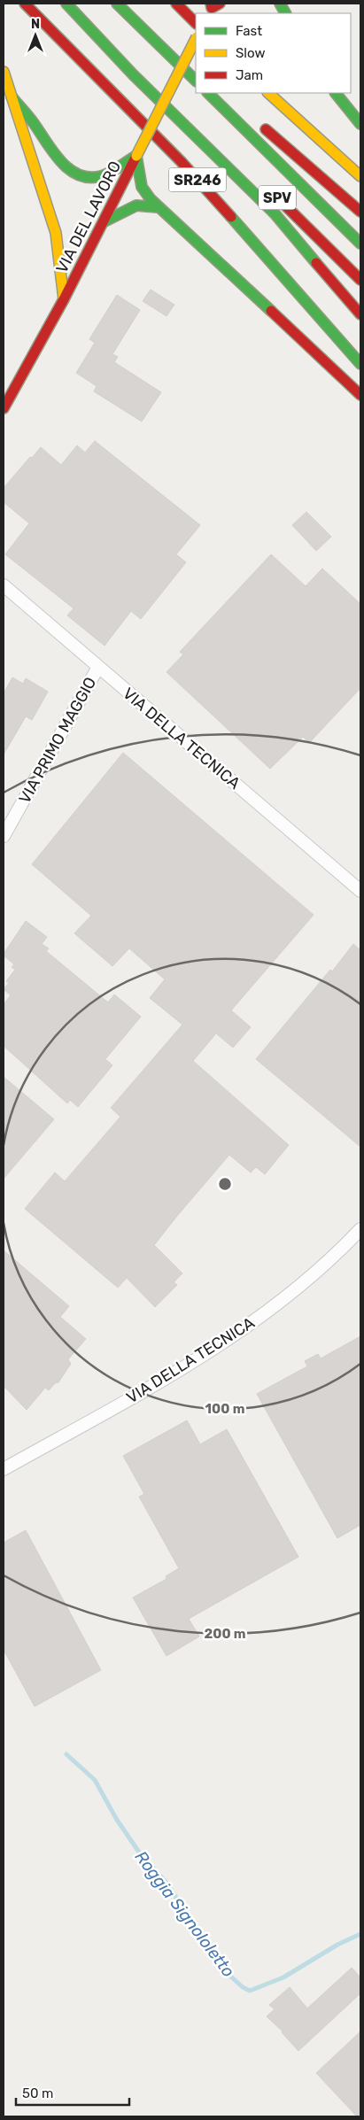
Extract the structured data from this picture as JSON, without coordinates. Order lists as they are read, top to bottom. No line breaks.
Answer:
{"streets":{"main road":["SR246","SPV","VIA DEL LAVORO"],"street":["VIA DELLA TECNICA","VIA PRIMO MAGGIO"]},"crossings":[["SR246","VIA DEL LAVORO"],["VIA DELLA TECNICA","VIA PRIMO MAGGIO"]],"water":["Roggia Signololetto"],"legend":["Fast","Slow","Jam"],"scale_bar":"50 m","north":"top","rings":["100 m","200 m"]}
